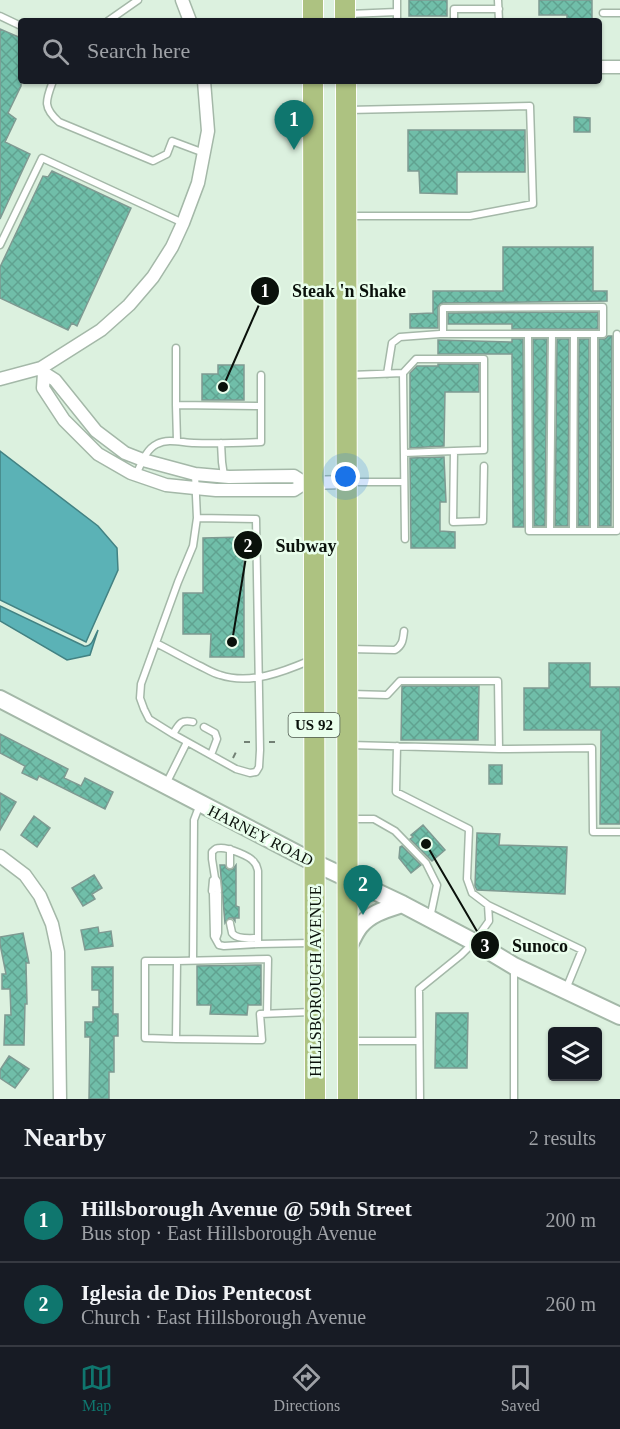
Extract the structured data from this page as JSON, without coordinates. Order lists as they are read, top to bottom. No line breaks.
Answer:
{"streets":{"main road":["US 92","HILLSBOROUGH AVENUE"],"street":["HARNEY ROAD"]},"crossings":[["US 92","HARNEY ROAD"],["US 92","HILLSBOROUGH AVENUE"],["HARNEY ROAD","HILLSBOROUGH AVENUE"]],"places":["Steak 'n Shake","Subway","Sunoco"],"page":{"search":"Search here","pins":["1","2"],"heading":["Nearby","2 results"],"list":[{"mark":"1","name":"Hillsborough Avenue @ 59th Street","note":"Bus stop · East Hillsborough Avenue","value":"200 m"},{"mark":"2","name":"Iglesia de Dios Pentecost","note":"Church · East Hillsborough Avenue","value":"260 m"}],"nav":["Map","Directions","Saved"]}}
